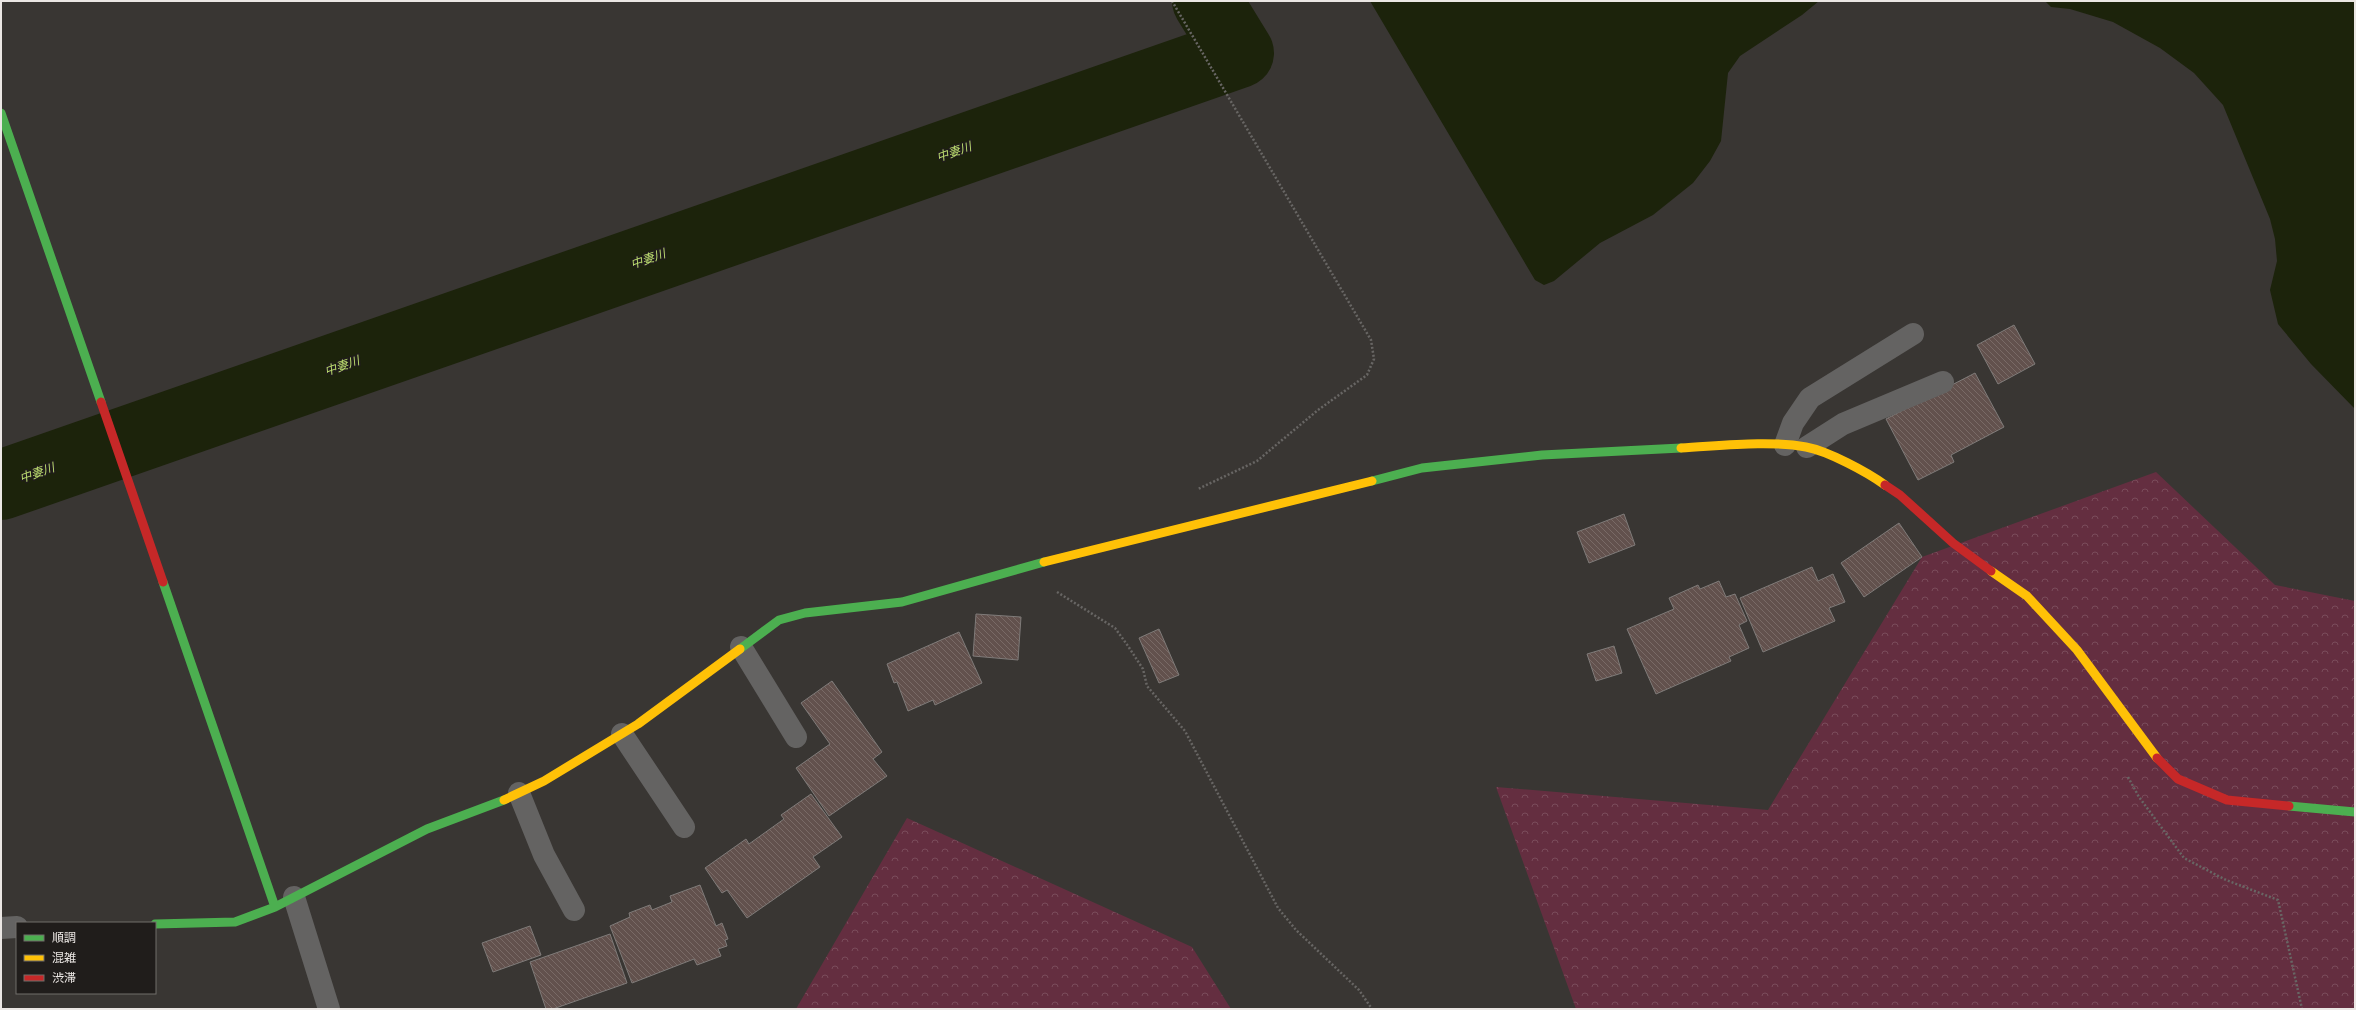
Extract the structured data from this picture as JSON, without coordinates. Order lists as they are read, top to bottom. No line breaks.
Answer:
{"water":["中妻川"],"legend":["順調","混雑","渋滞"]}
